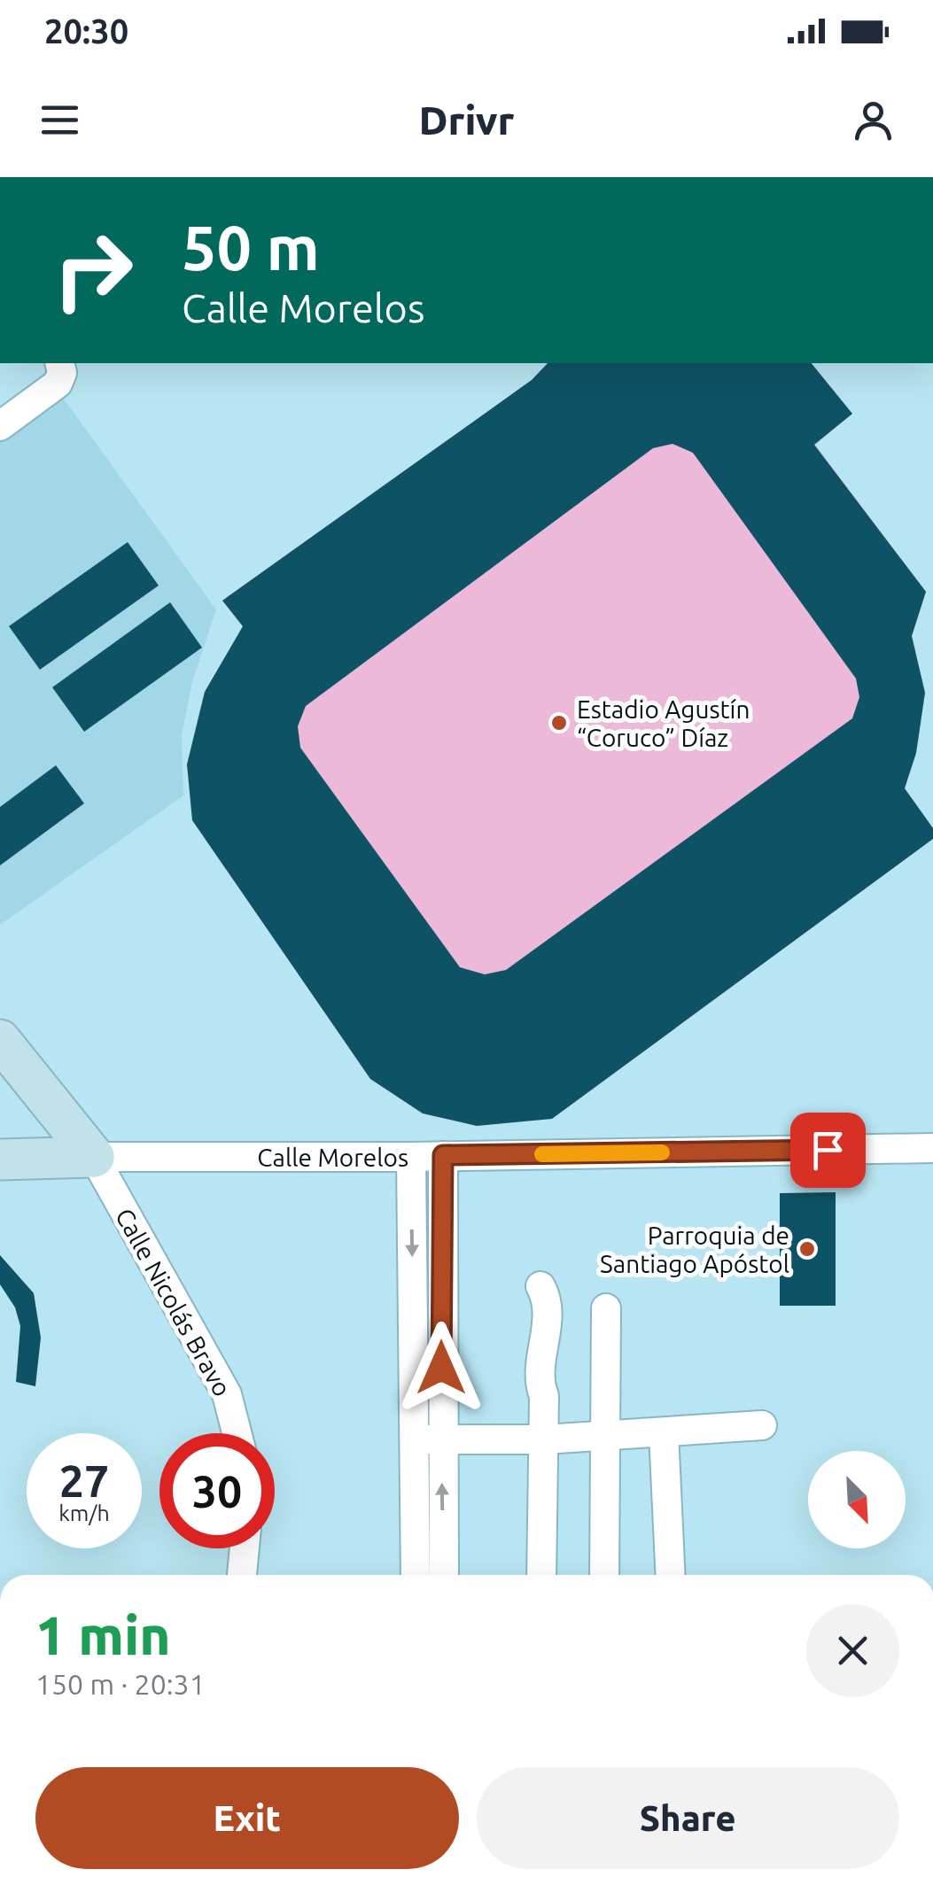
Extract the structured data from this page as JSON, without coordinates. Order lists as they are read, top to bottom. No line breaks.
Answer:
{"streets":{"main road":["Calle Morelos"],"street":["Calle Nicolás Bravo"]},"crossings":[["Calle Morelos","Calle Nicolás Bravo"]],"places":["Estadio Agustín “Coruco” Díaz","Parroquia de Santiago Apóstol"],"north":"bottom right","page":{"status":"20:30","header":"Drivr","turn":["50 m","Calle Morelos"],"speed":"27 km/h","limit":"30","heading":["1 min","150 m · 20:31"],"buttons":["Exit","Share"]}}
